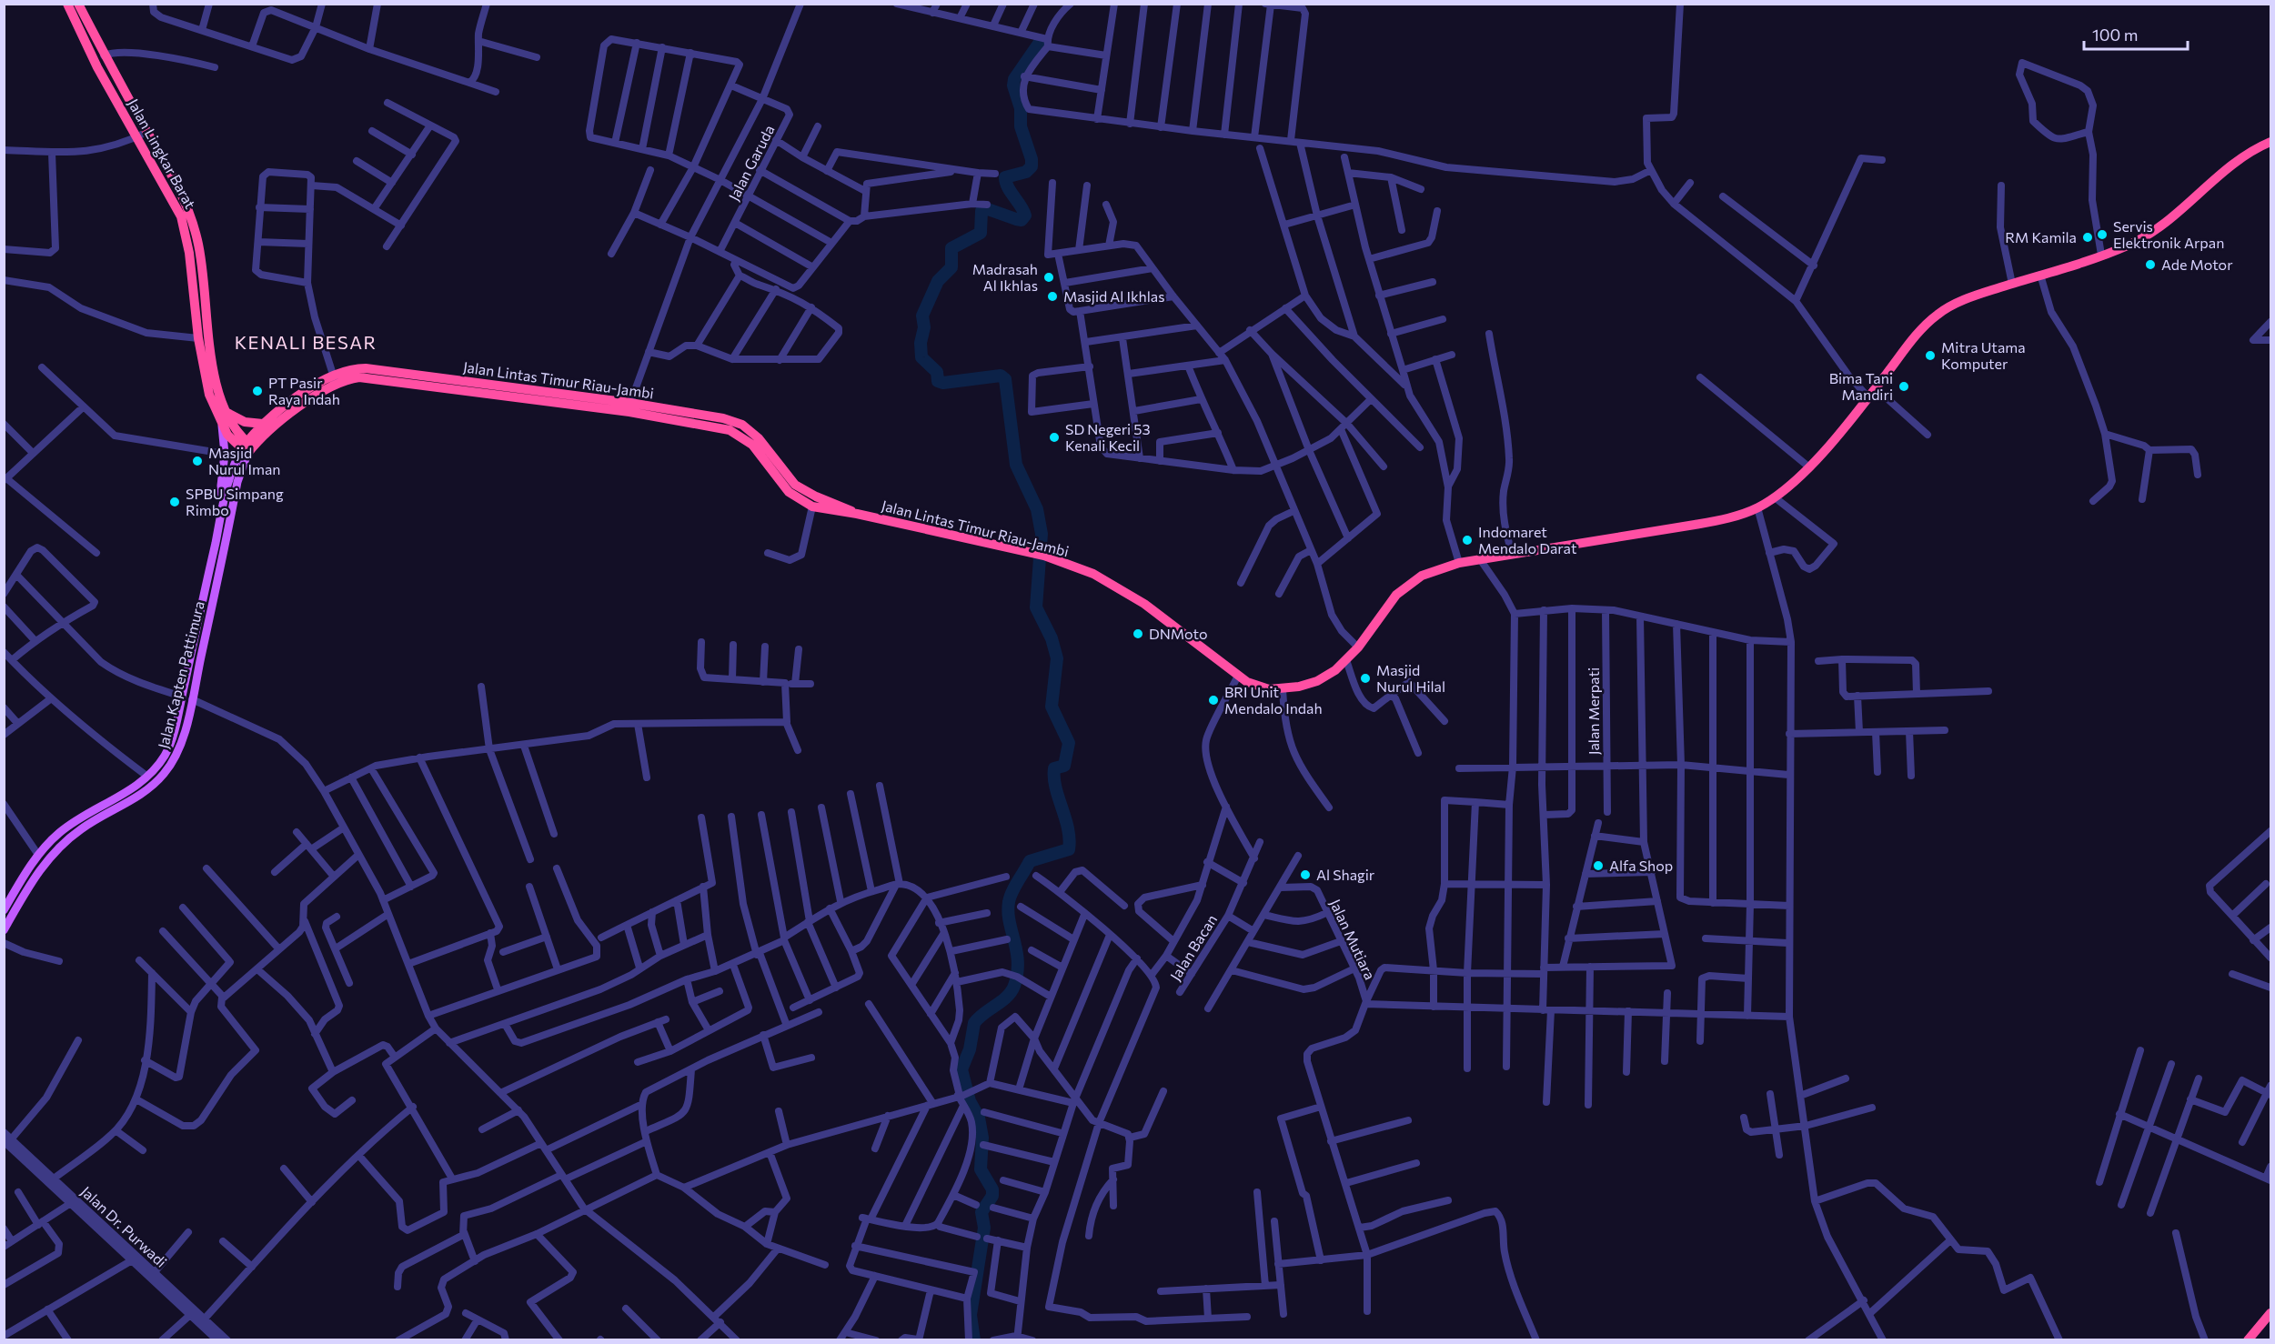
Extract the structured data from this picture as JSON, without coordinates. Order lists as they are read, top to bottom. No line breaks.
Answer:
{"streets":{"highway":["Jalan Lingkar Barat","Jalan Lintas Timur Riau-Jambi"],"main road":["Jalan Kapten Pattimura"],"street":["Jalan Garuda","Jalan Merpati","Jalan Mutiara","Jalan Bacan","Jalan Dr. Purwadi"]},"crossings":[["Jalan Lingkar Barat","Jalan Lintas Timur Riau-Jambi"],["Jalan Lingkar Barat","Jalan Kapten Pattimura"],["Jalan Lintas Timur Riau-Jambi","Jalan Kapten Pattimura"]],"districts":["KENALI BESAR"],"places":["Servis Elektronik Arpan","RM Kamila","Ade Motor","Madrasah Al Ikhlas","Masjid Al Ikhlas","Mitra Utama Komputer","Bima Tani Mandiri","PT Pasir Raya Indah","SD Negeri 53 Kenali Kecil","Masjid Nurul Iman","SPBU Simpang Rimbo","Indomaret Mendalo Darat","DNMoto","Masjid Nurul Hilal","BRI Unit Mendalo Indah","Alfa Shop","Al Shagir"],"scale_bar":"100 m"}
